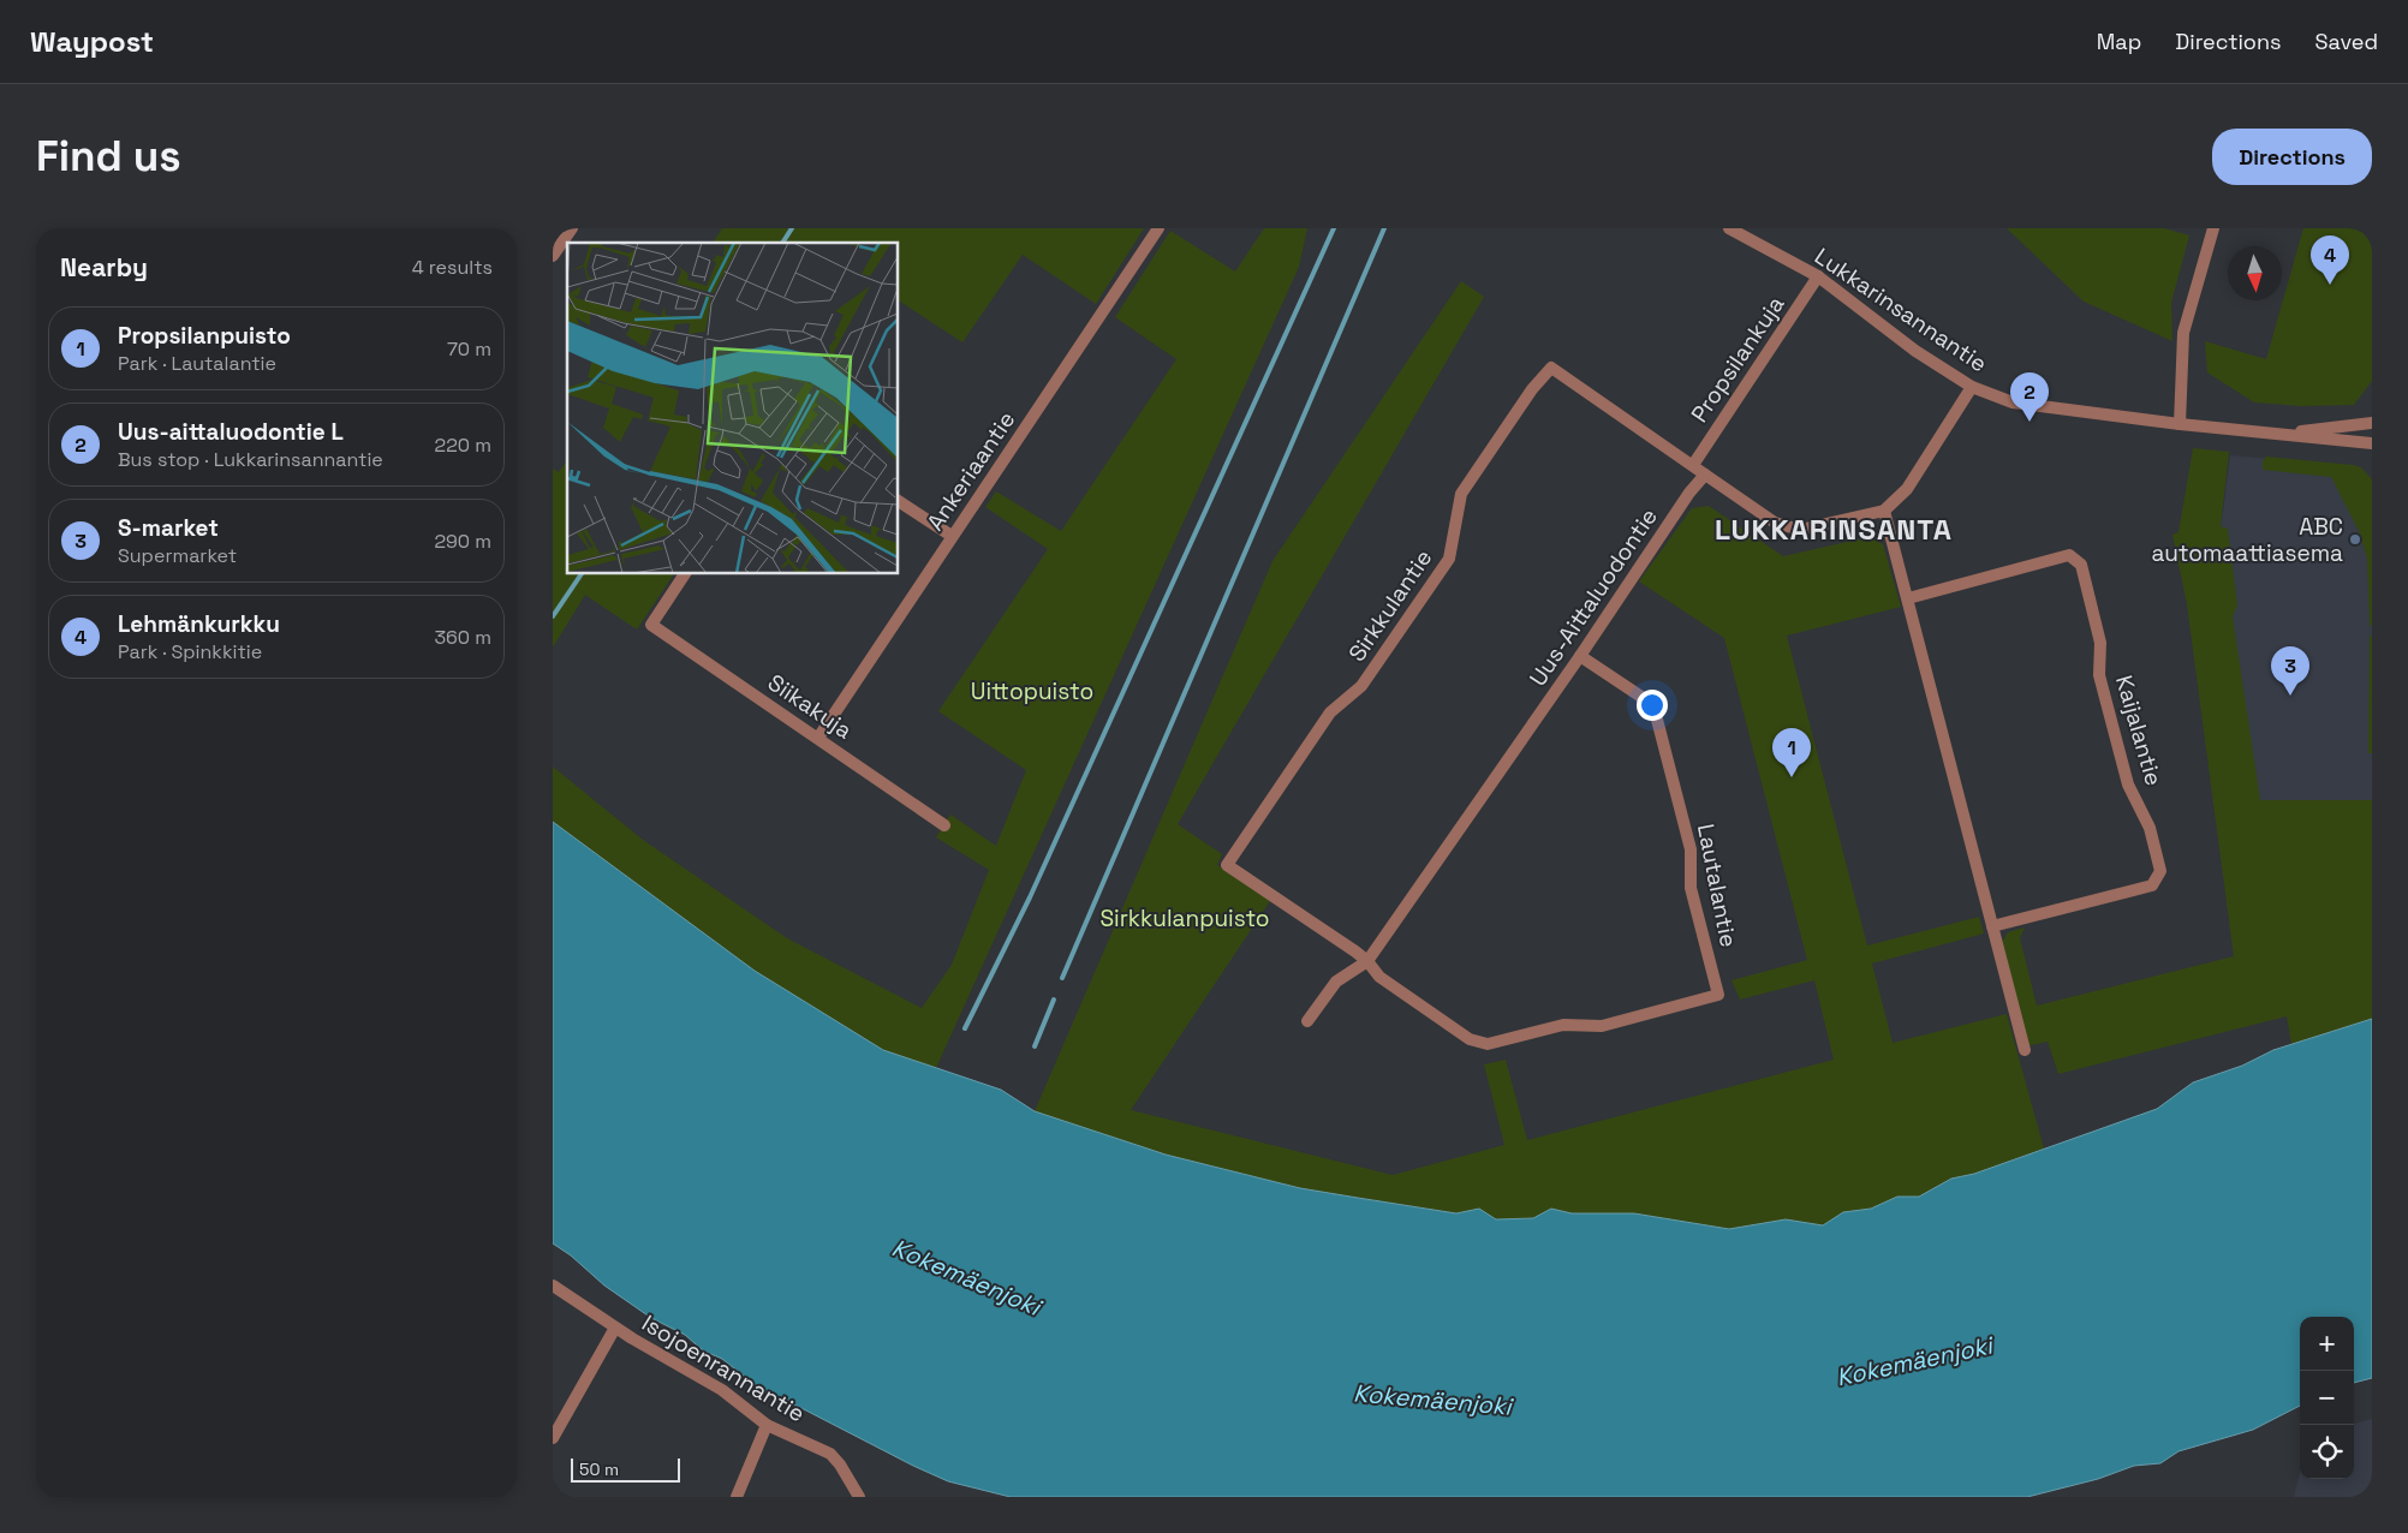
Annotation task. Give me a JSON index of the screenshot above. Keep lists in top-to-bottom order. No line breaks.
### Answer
{"streets":{"street":["Lukkarinsannantie","Propsilankuja","Ankeriaantie","Uus-Aittaluodontie","Sirkkulantie","Siikakuja","Kaijalantie","Lautalantie","Isojoenrannantie"]},"crossings":[["Lukkarinsannantie","Propsilankuja"],["Propsilankuja","Sirkkulantie"],["Ankeriaantie","Siikakuja"],["Uus-Aittaluodontie","Sirkkulantie"],["Uus-Aittaluodontie","Lautalantie"],["Sirkkulantie","Lautalantie"]],"districts":["LUKKARINSANTA"],"water":["Kokemäenjoki"],"parks":["Uittopuisto","Sirkkulanpuisto"],"places":["ABC automaattiasema"],"scale_bar":"50 m","north":"bottom","page":{"header":"Waypost","nav":["Map","Directions","Saved"],"buttons":"Directions","title":"Find us","heading":["Nearby","4 results"],"pins":["4","2","3","1"],"list":[{"mark":"1","name":"Propsilanpuisto","note":"Park · Lautalantie","value":"70 m"},{"mark":"2","name":"Uus-aittaluodontie L","note":"Bus stop · Lukkarinsannantie","value":"220 m"},{"mark":"3","name":"S-market","note":"Supermarket","value":"290 m"},{"mark":"4","name":"Lehmänkurkku","note":"Park · Spinkkitie","value":"360 m"}],"map_buttons":["+","−"],"scale":"50 m"}}
